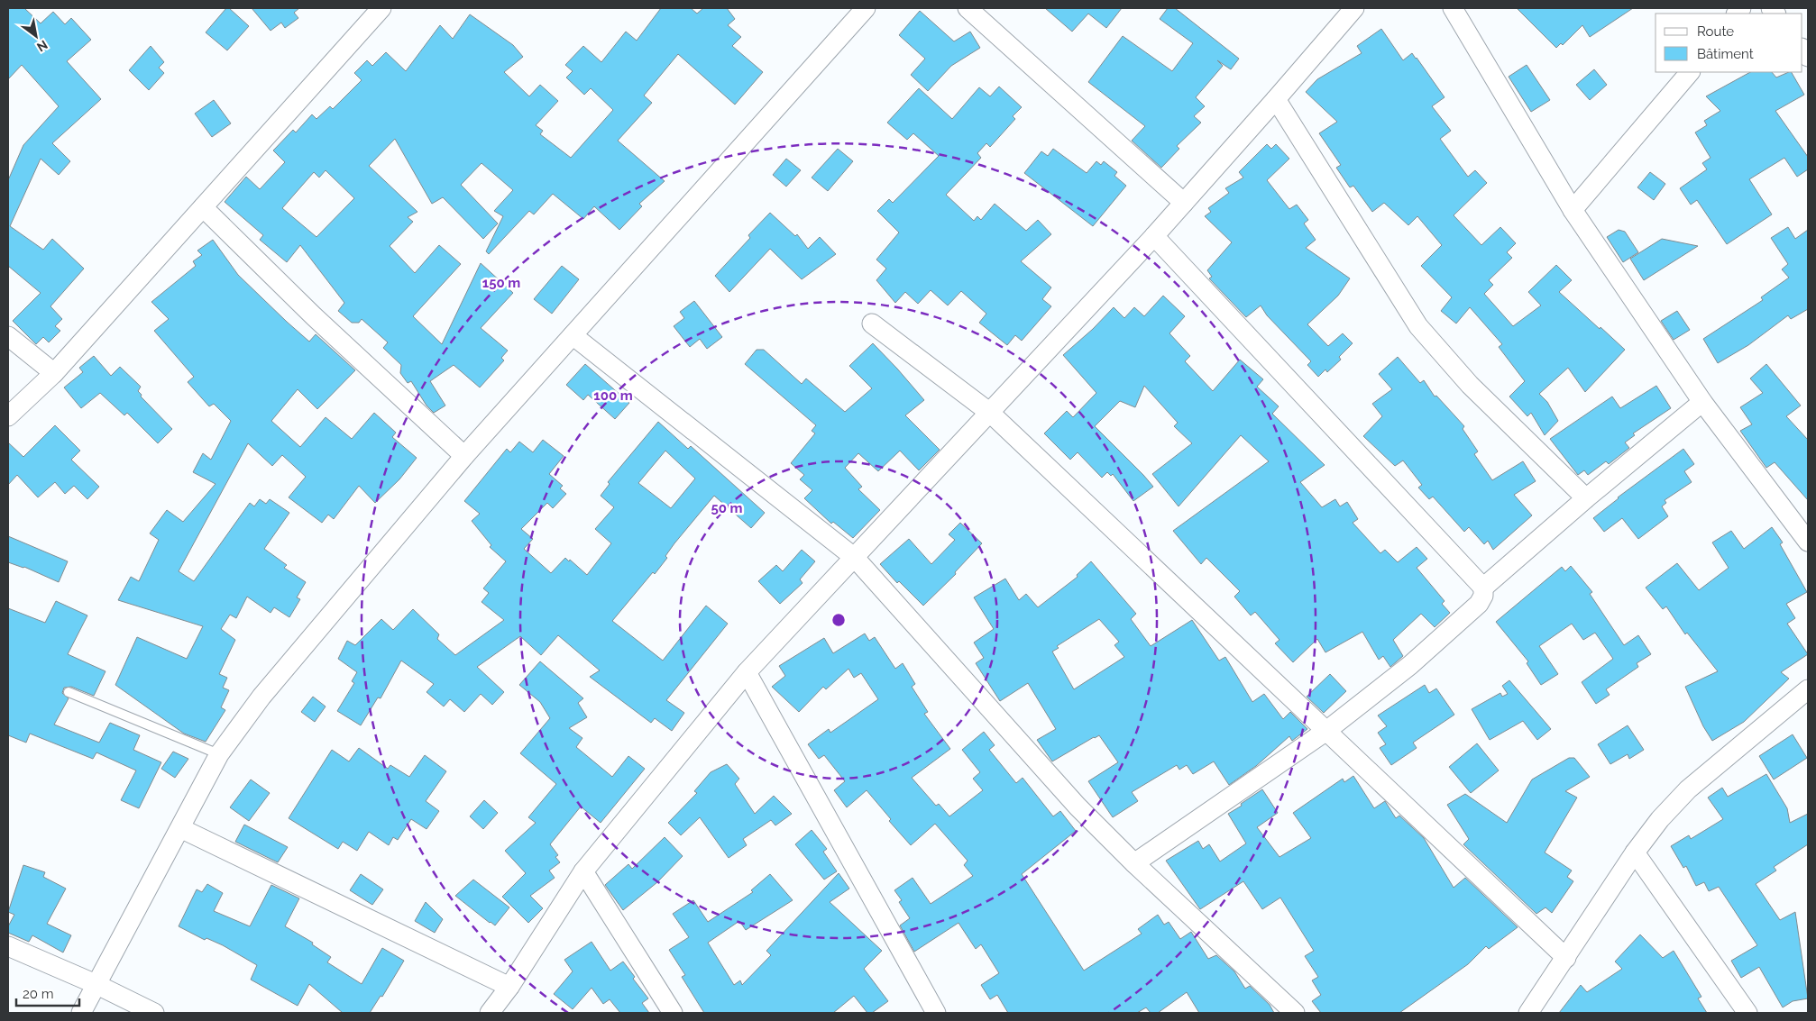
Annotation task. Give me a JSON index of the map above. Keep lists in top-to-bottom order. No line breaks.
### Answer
{"legend":["Route","Bâtiment"],"scale_bar":"20 m","north":"bottom right","rings":["150 m","100 m","50 m"]}
